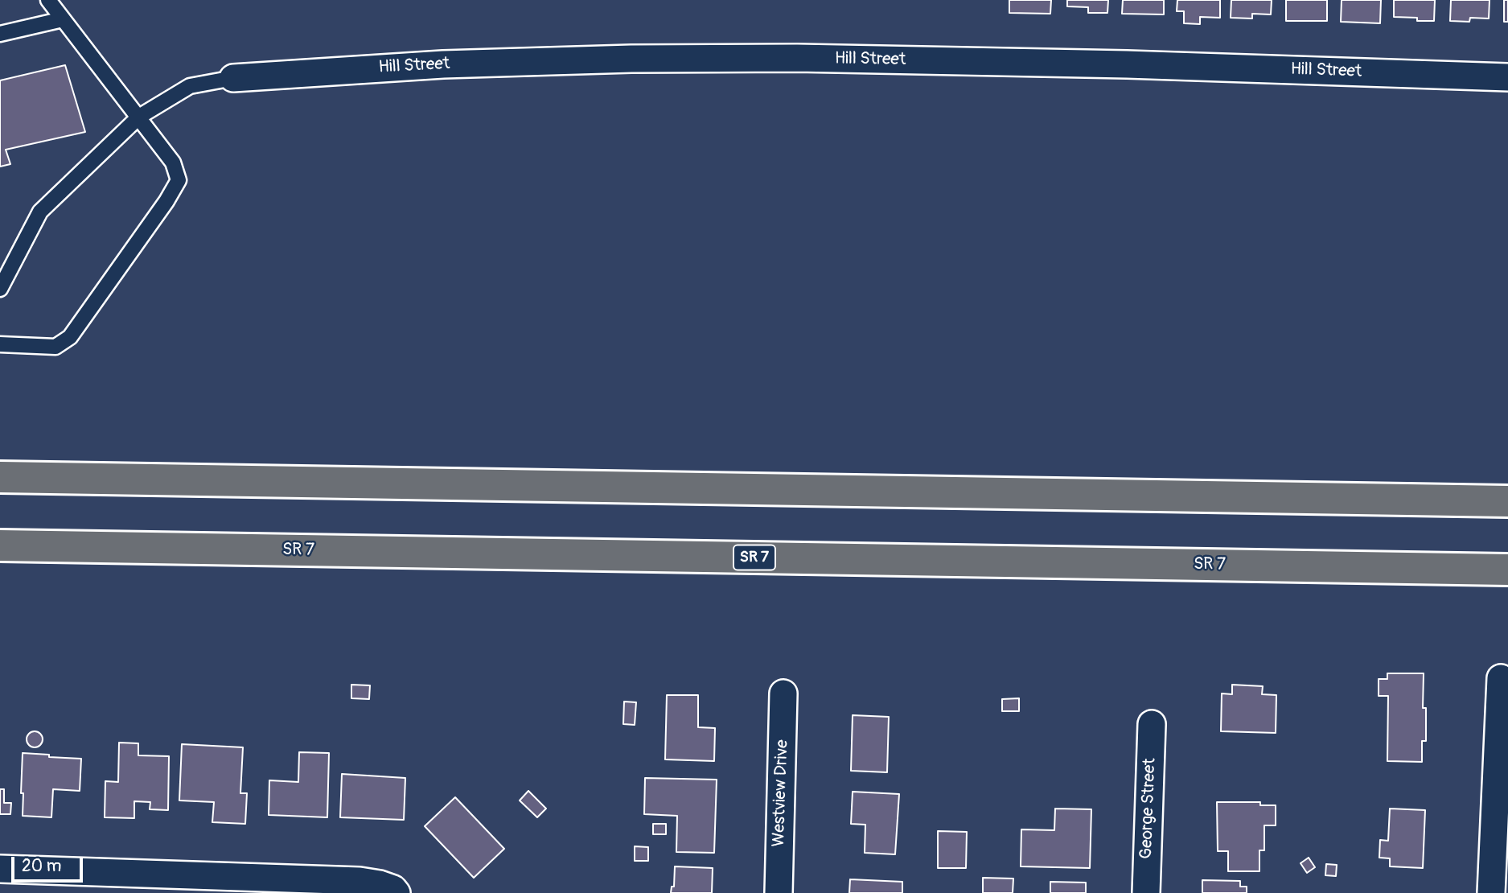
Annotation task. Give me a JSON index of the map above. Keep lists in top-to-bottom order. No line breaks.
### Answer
{"streets":{"highway":["SR 7"],"street":["Hill Street","Westview Drive","George Street"]},"scale_bar":"20 m"}
